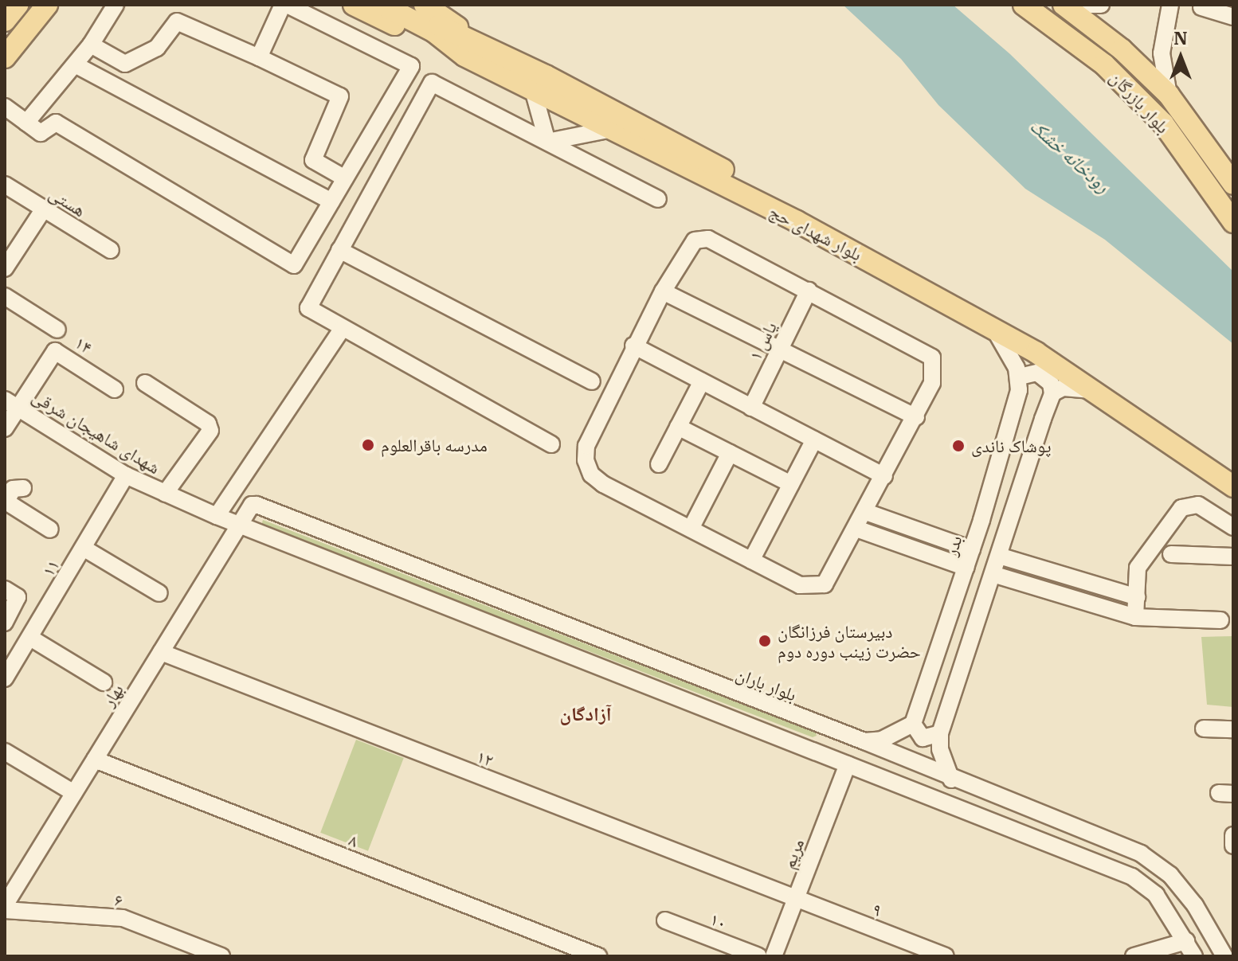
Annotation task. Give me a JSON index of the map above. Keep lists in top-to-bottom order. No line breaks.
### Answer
{"streets":{"main road":["بلوار بازرگان","بلوار شهدای حج"],"street":["هستی","یاس ۱","۱۴","شهدای شاهیجان شرقی","بدر","۱۱","بلوار باران","بهار","۱۲","۸","مریم","۶","۹","۱۰"]},"crossings":[["۱۴","شهدای شاهیجان شرقی"],["شهدای شاهیجان شرقی","۱۱"],["شهدای شاهیجان شرقی","بهار"],["بلوار باران","بهار"],["بهار","۱۲"],["بهار","۸"],["بهار","۶"],["۱۲","مریم"],["۱۲","۹"],["مریم","۹"]],"districts":["آزادگان"],"water":["رودخانه خشک"],"places":["مدرسه باقرالعلوم","پوشاک ناندی","دبیرستان فرزانگان حضرت زینب دوره دوم"],"north":"top"}
